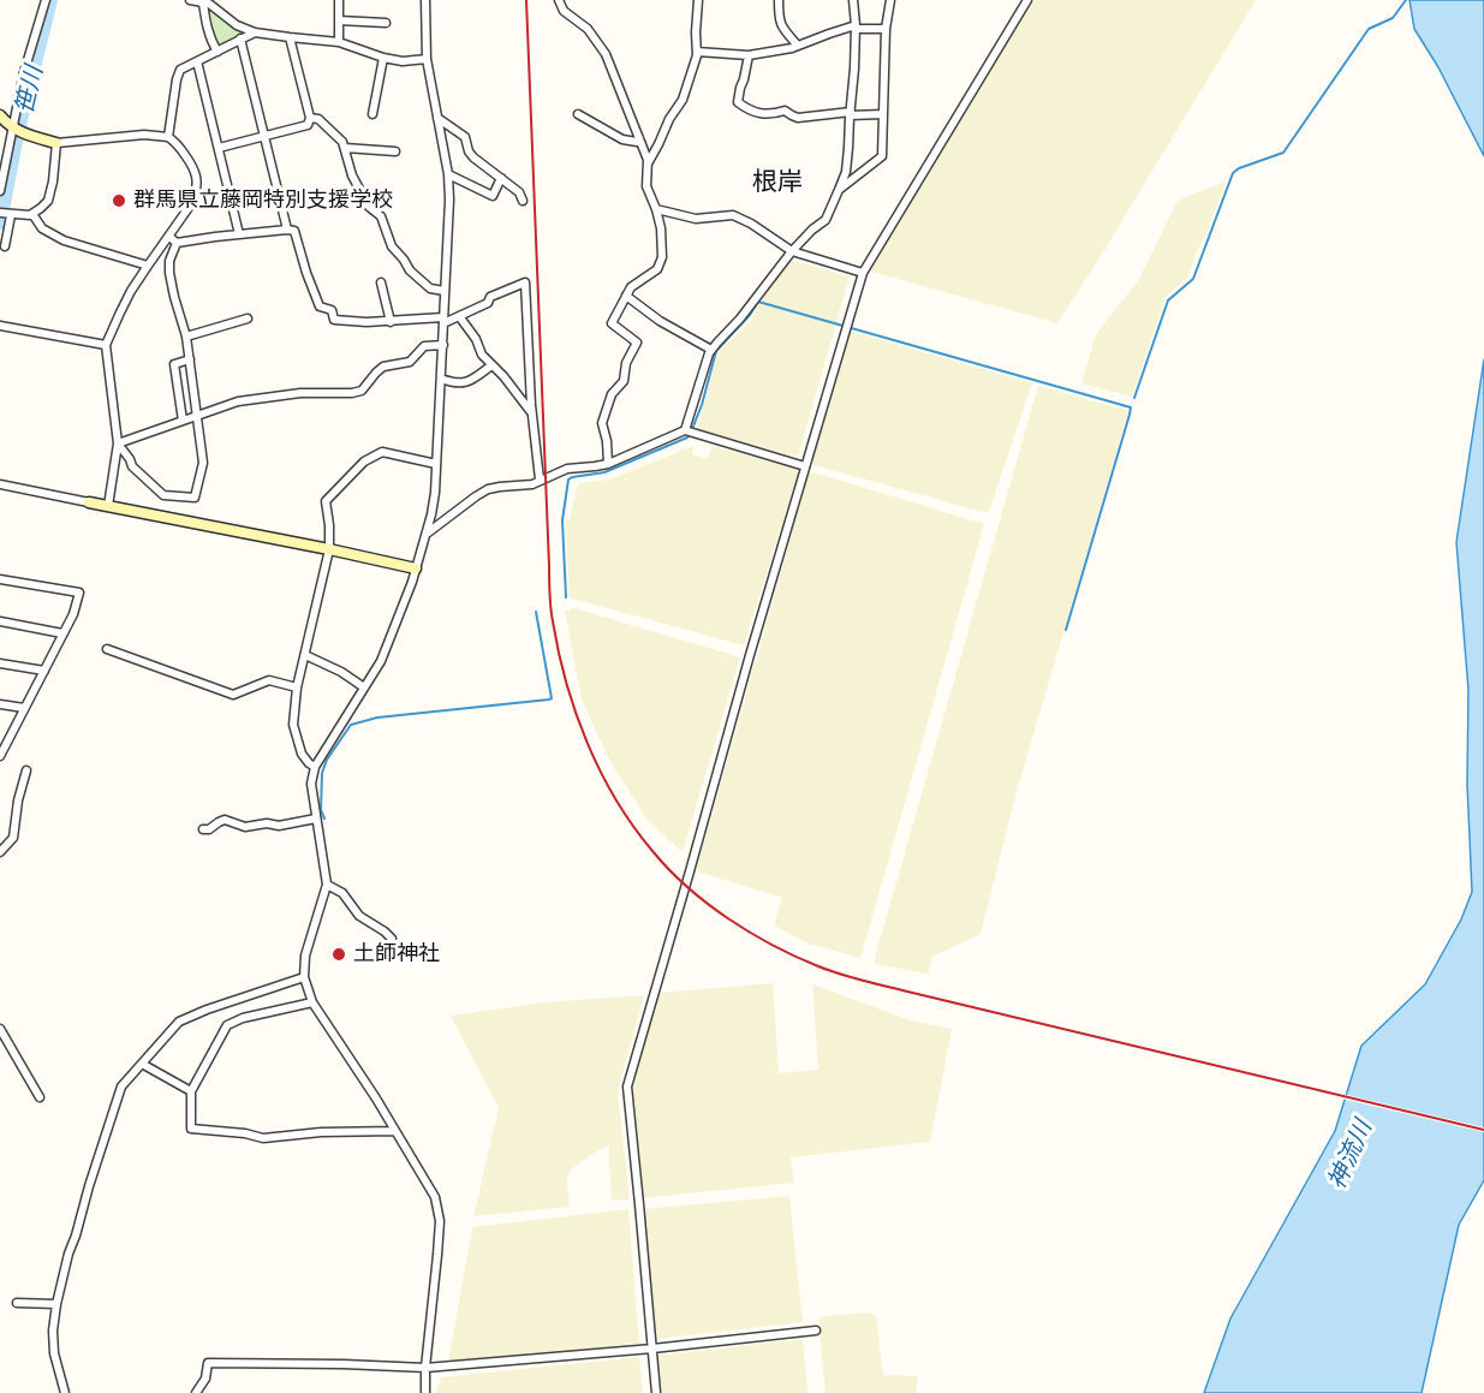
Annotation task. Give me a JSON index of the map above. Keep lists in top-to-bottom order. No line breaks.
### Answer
{"districts":["根岸"],"water":["笹川","神流川"],"places":["群馬県立藤岡特別支援学校","土師神社"]}
